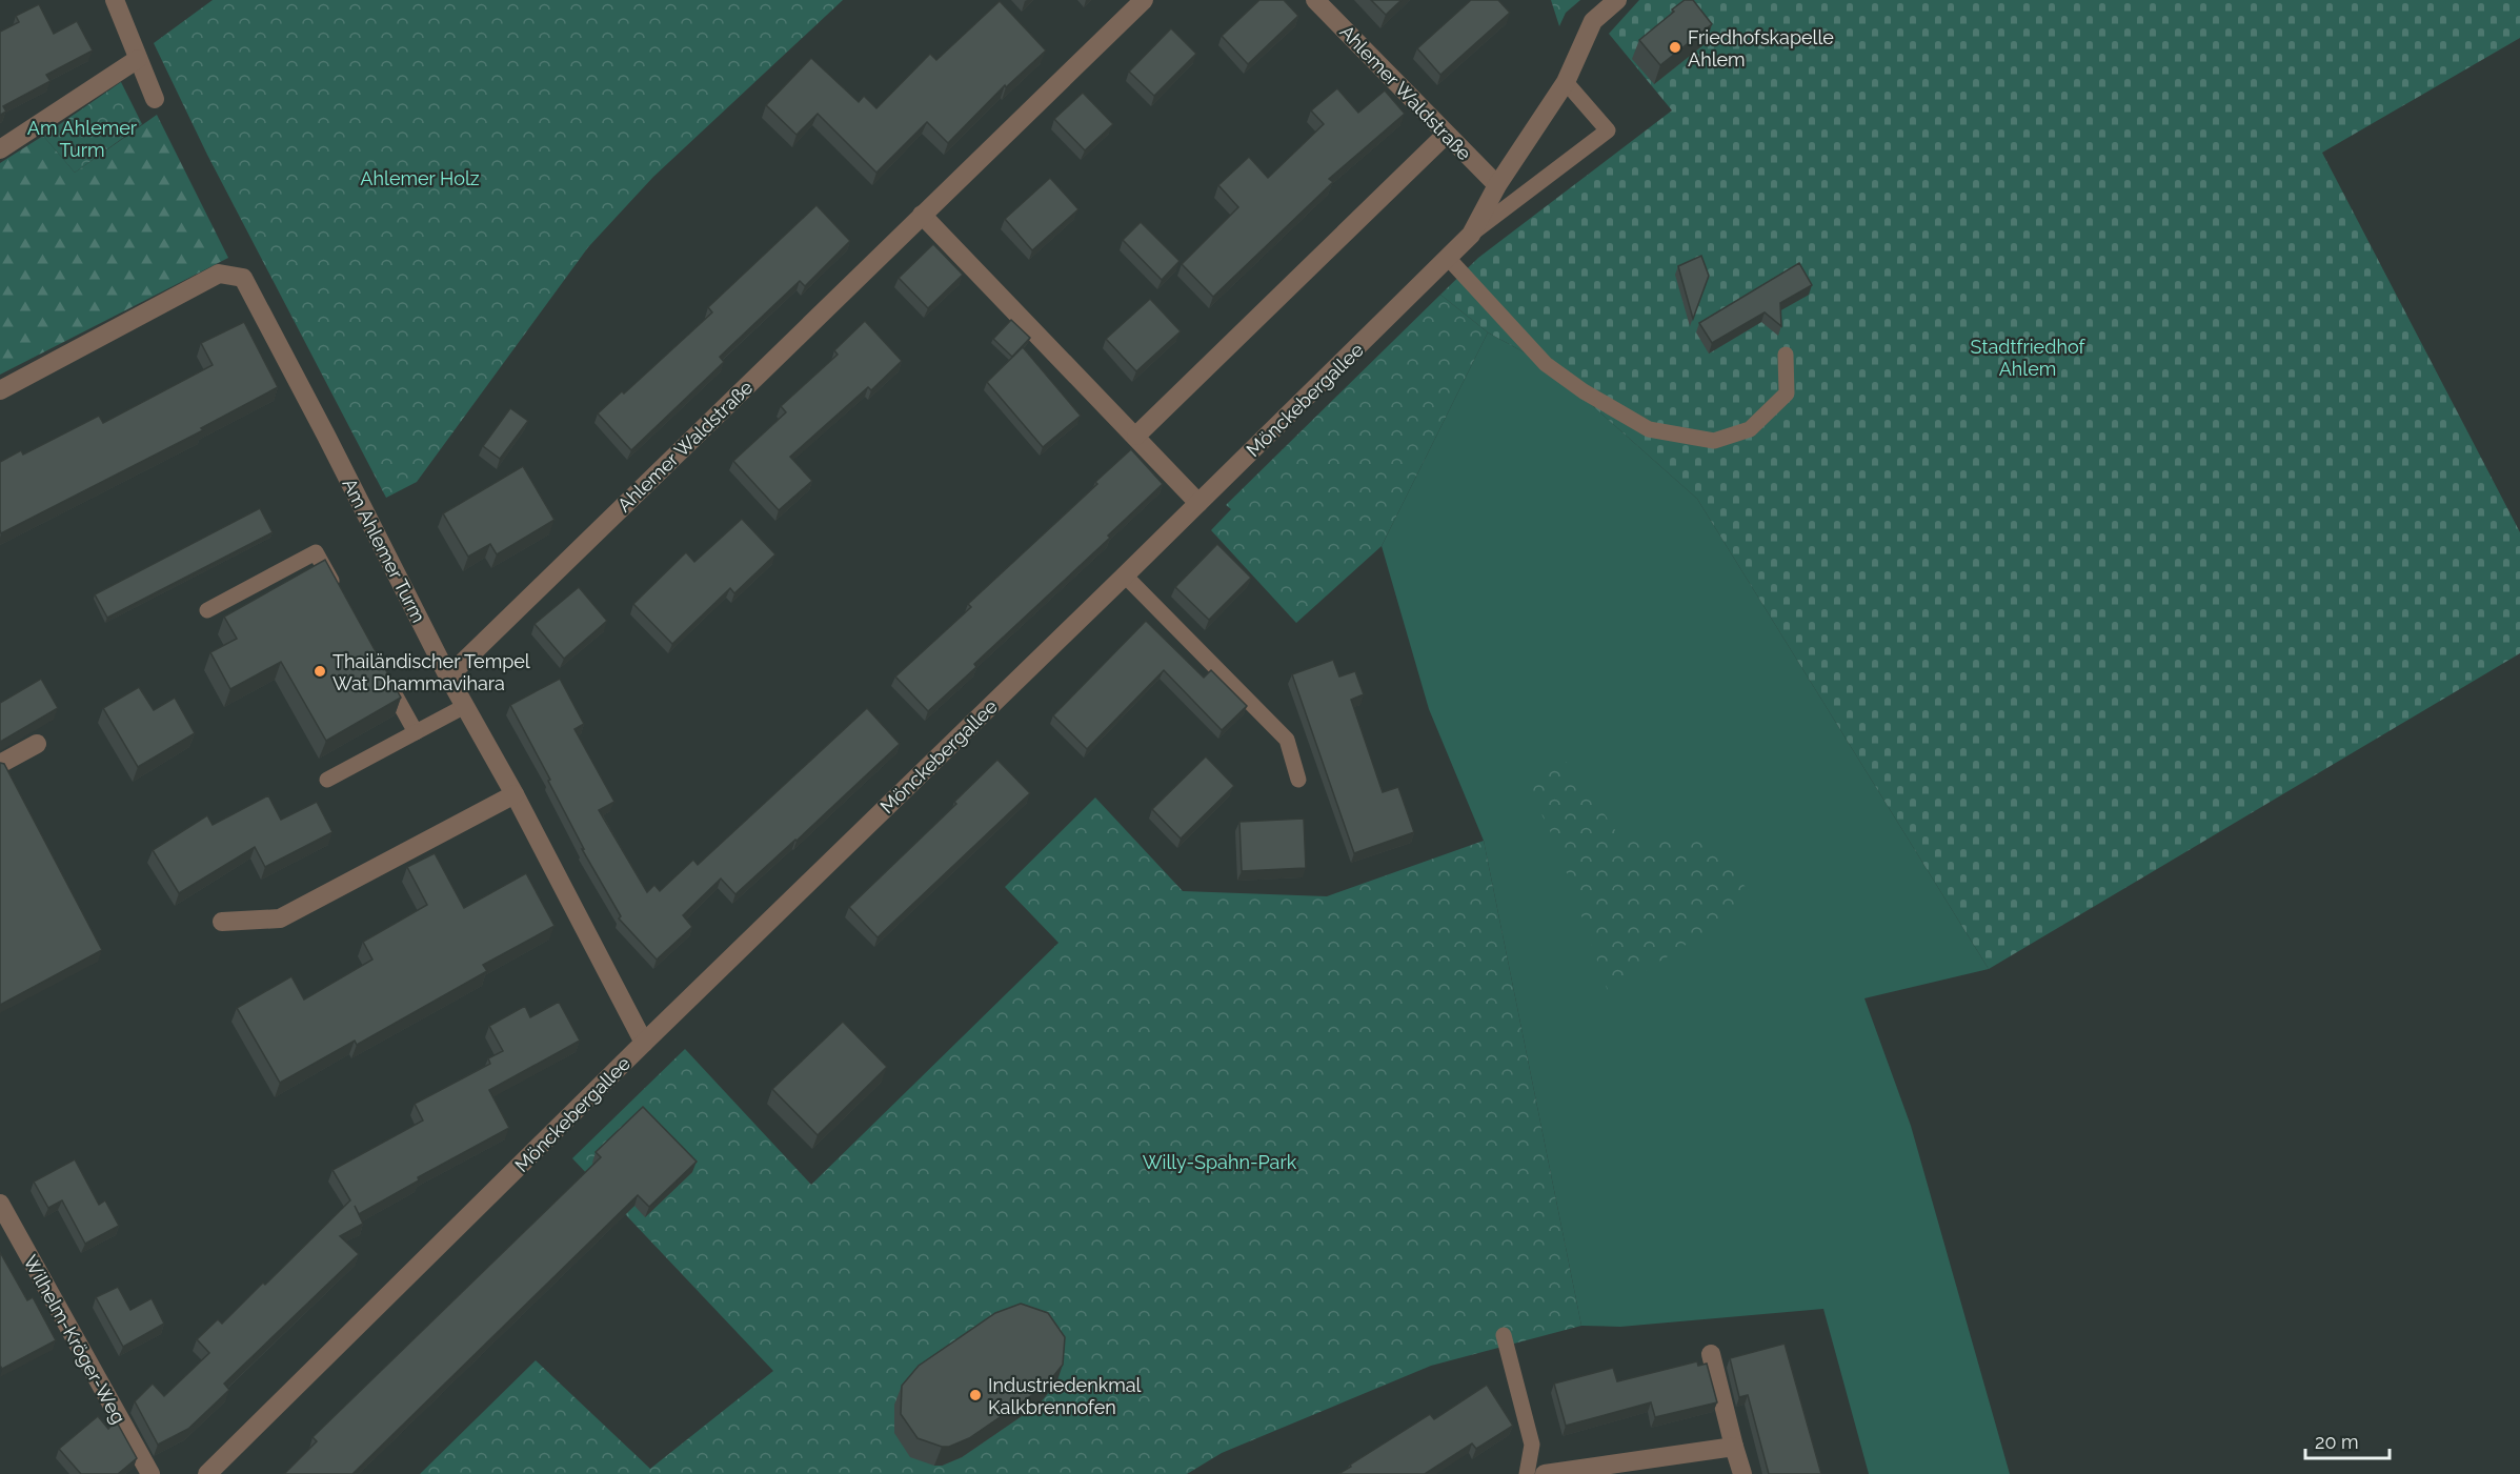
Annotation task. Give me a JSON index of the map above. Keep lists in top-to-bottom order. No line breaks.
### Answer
{"streets":{"street":["Ahlemer Waldstraße","Mönckebergallee","Am Ahlemer Turm","Wilhelm-Kröger-Weg"]},"crossings":[["Ahlemer Waldstraße","Mönckebergallee"],["Ahlemer Waldstraße","Am Ahlemer Turm"],["Mönckebergallee","Am Ahlemer Turm"]],"parks":["Am Ahlemer Turm","Ahlemer Holz","Stadtfriedhof Ahlem","Willy-Spahn-Park"],"places":["Friedhofskapelle Ahlem","Thailändischer Tempel Wat Dhammavihara","Industriedenkmal Kalkbrennofen"],"scale_bar":"20 m"}
